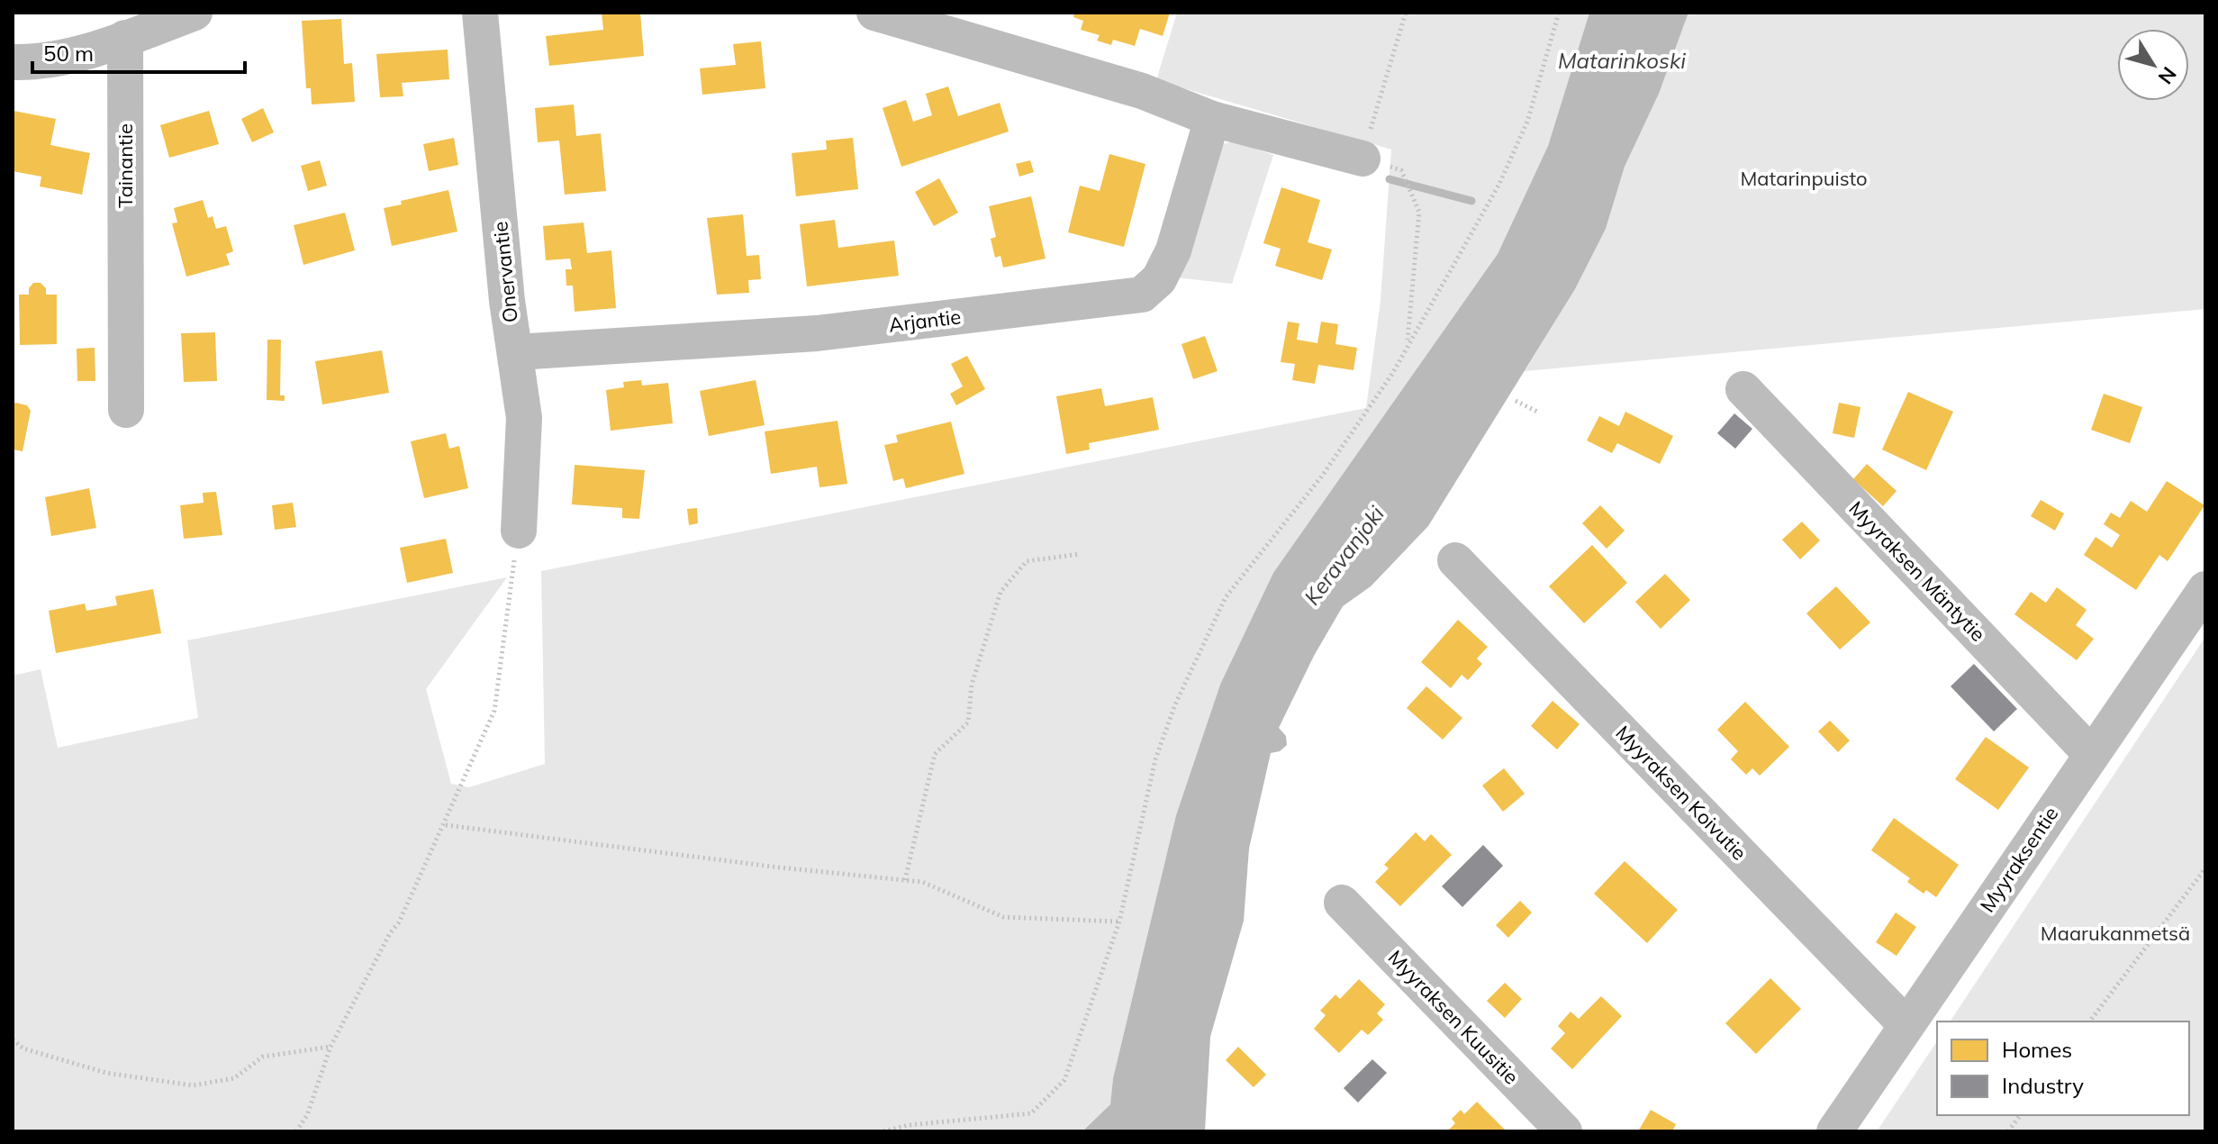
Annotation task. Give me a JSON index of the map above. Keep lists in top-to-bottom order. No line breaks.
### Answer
{"streets":{"street":["Tainantie","Onervantie","Arjantie","Myyraksen Mäntytie","Myyraksen Koivutie","Myyraksentie","Myyraksen Kuusitie"]},"crossings":[["Onervantie","Arjantie"],["Myyraksen Mäntytie","Myyraksentie"],["Myyraksen Koivutie","Myyraksentie"]],"water":["Matarinkoski","Keravanjoki"],"parks":["Matarinpuisto","Maarukanmetsä"],"legend":["Homes","Industry"],"scale_bar":"50 m","north":"bottom right"}
